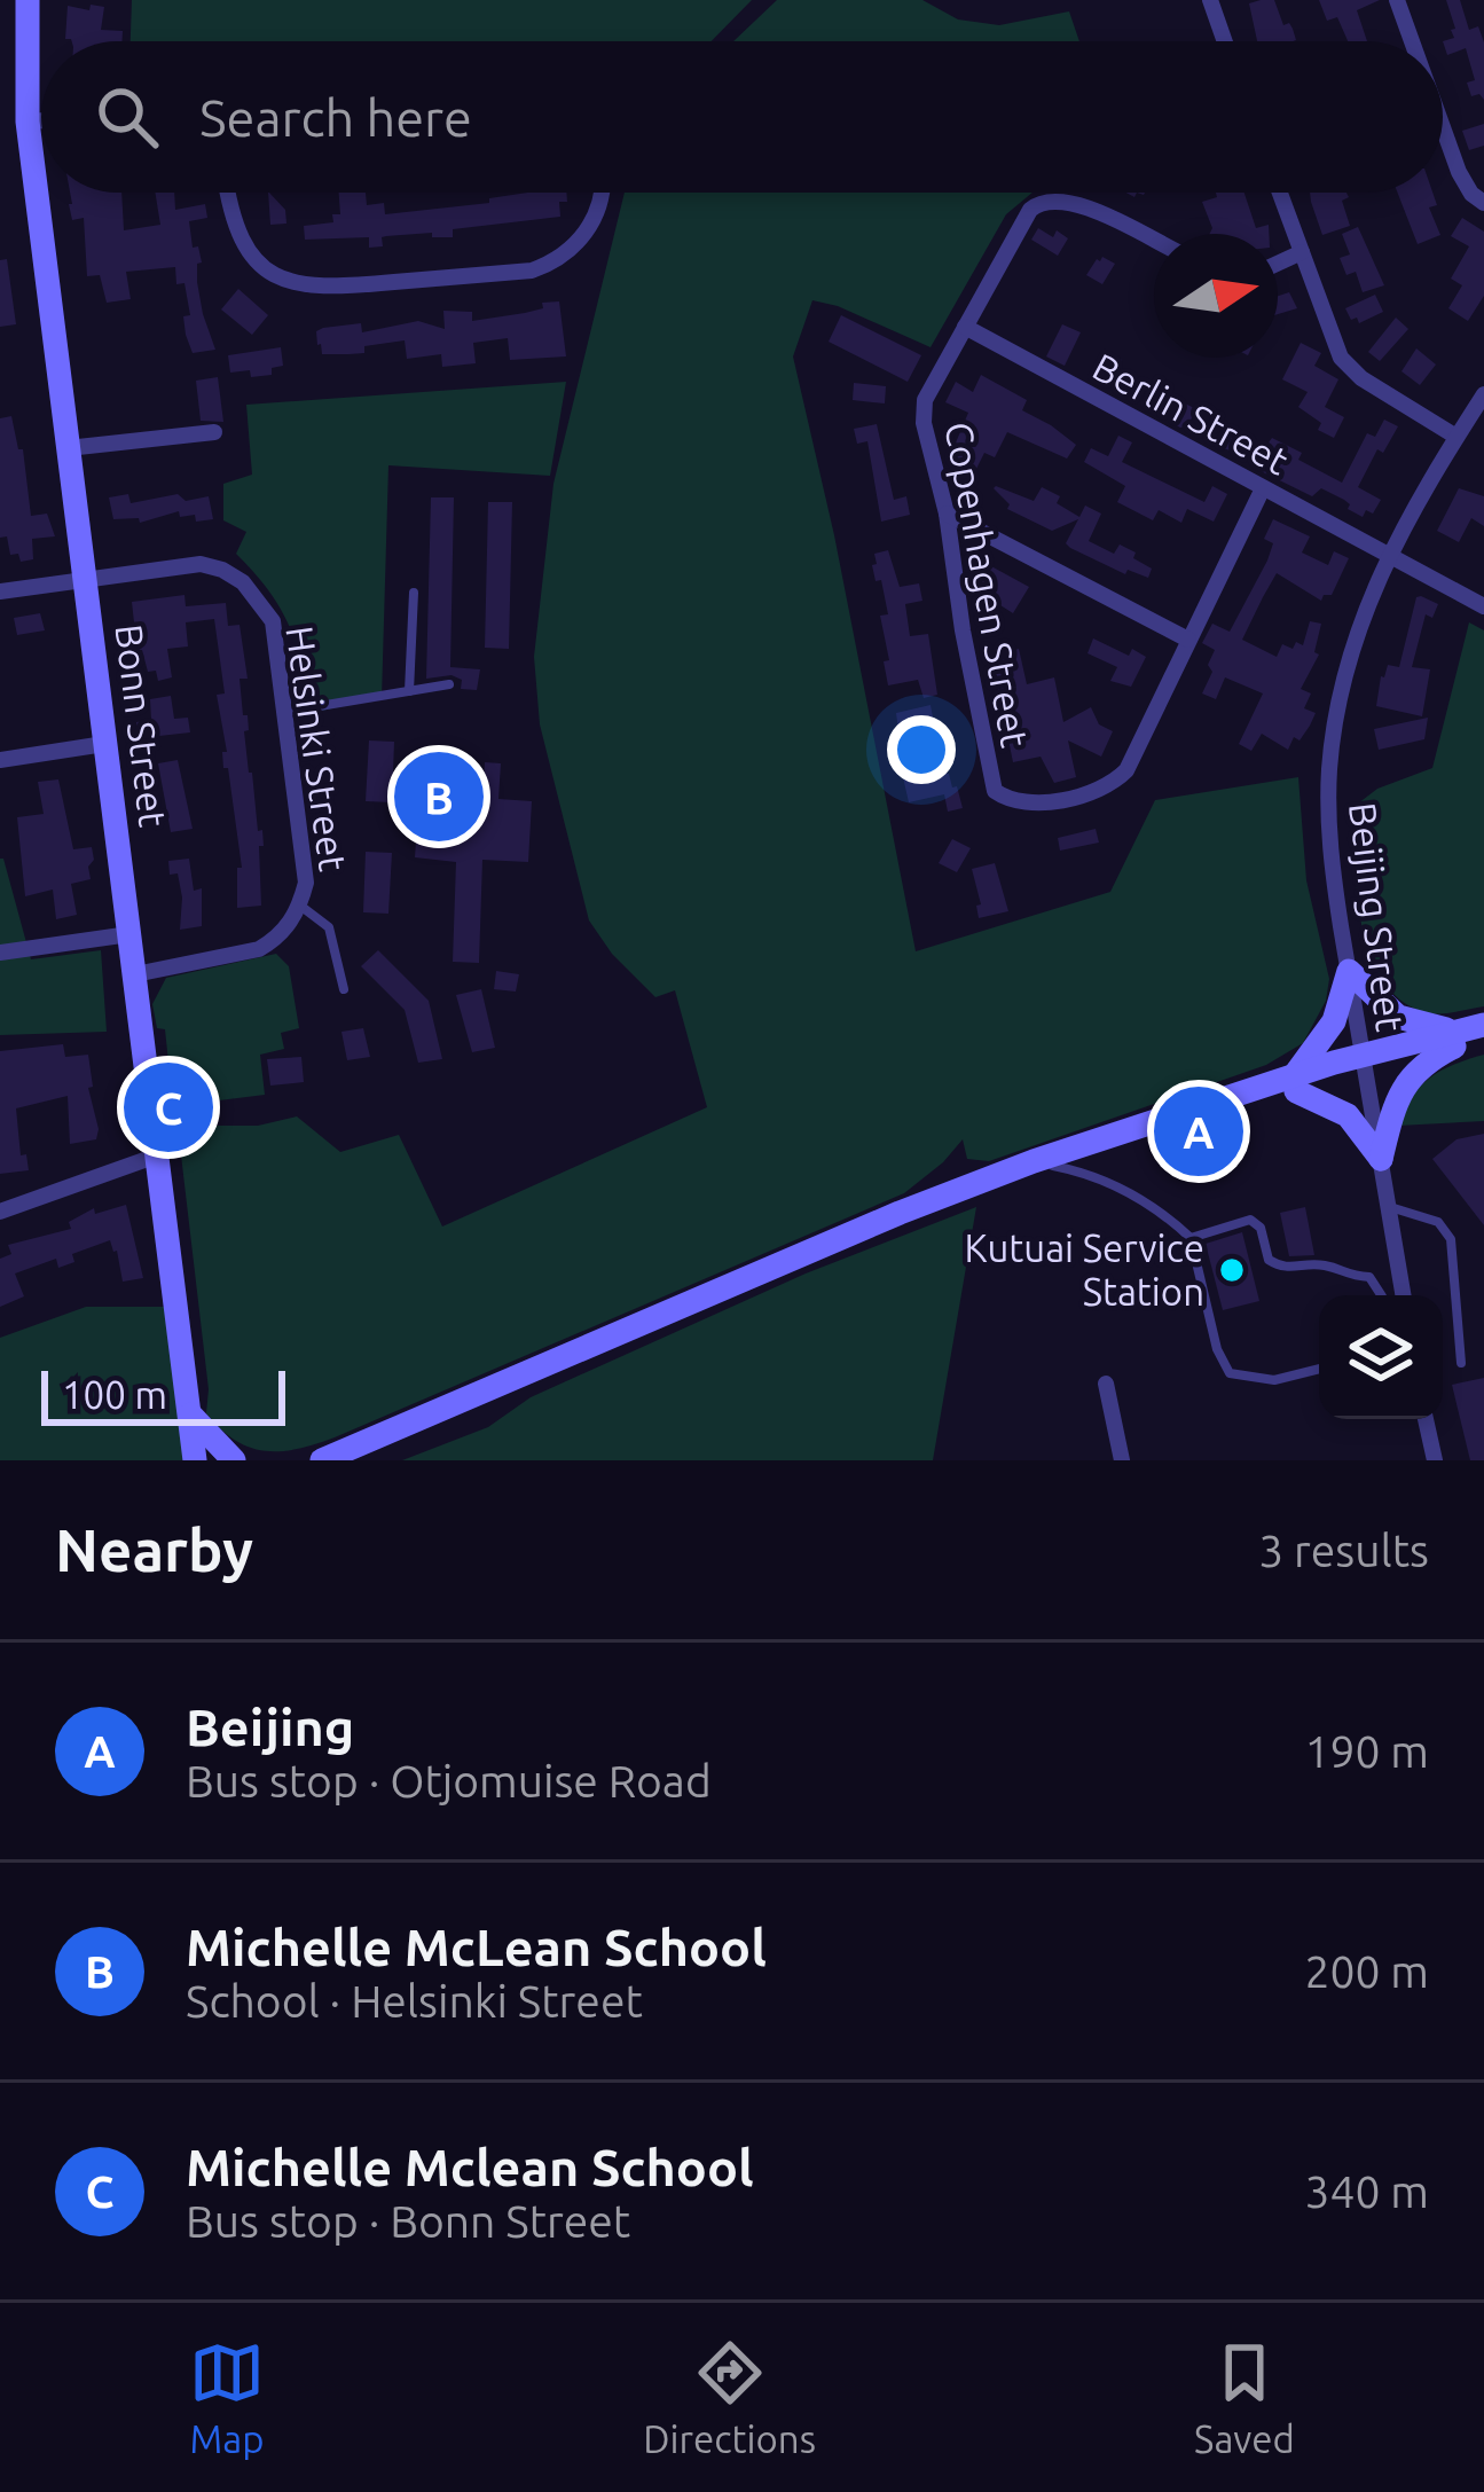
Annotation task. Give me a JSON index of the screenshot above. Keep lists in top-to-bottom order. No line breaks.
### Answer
{"streets":{"main road":["Bonn Street"],"street":["Berlin Street","Copenhagen Street","Helsinki Street","Beijing Street"]},"crossings":[["Berlin Street","Copenhagen Street"],["Berlin Street","Beijing Street"],["Bonn Street","Helsinki Street"]],"places":["Kutuai Service Station"],"scale_bar":"100 m","north":"right","page":{"search":"Search here","pins":["B","C","A"],"scale":"100 m","heading":["Nearby","3 results"],"list":[{"mark":"A","name":"Beijing","note":"Bus stop · Otjomuise Road","value":"190 m"},{"mark":"B","name":"Michelle McLean School","note":"School · Helsinki Street","value":"200 m"},{"mark":"C","name":"Michelle Mclean School","note":"Bus stop · Bonn Street","value":"340 m"}],"nav":["Map","Directions","Saved"]}}
